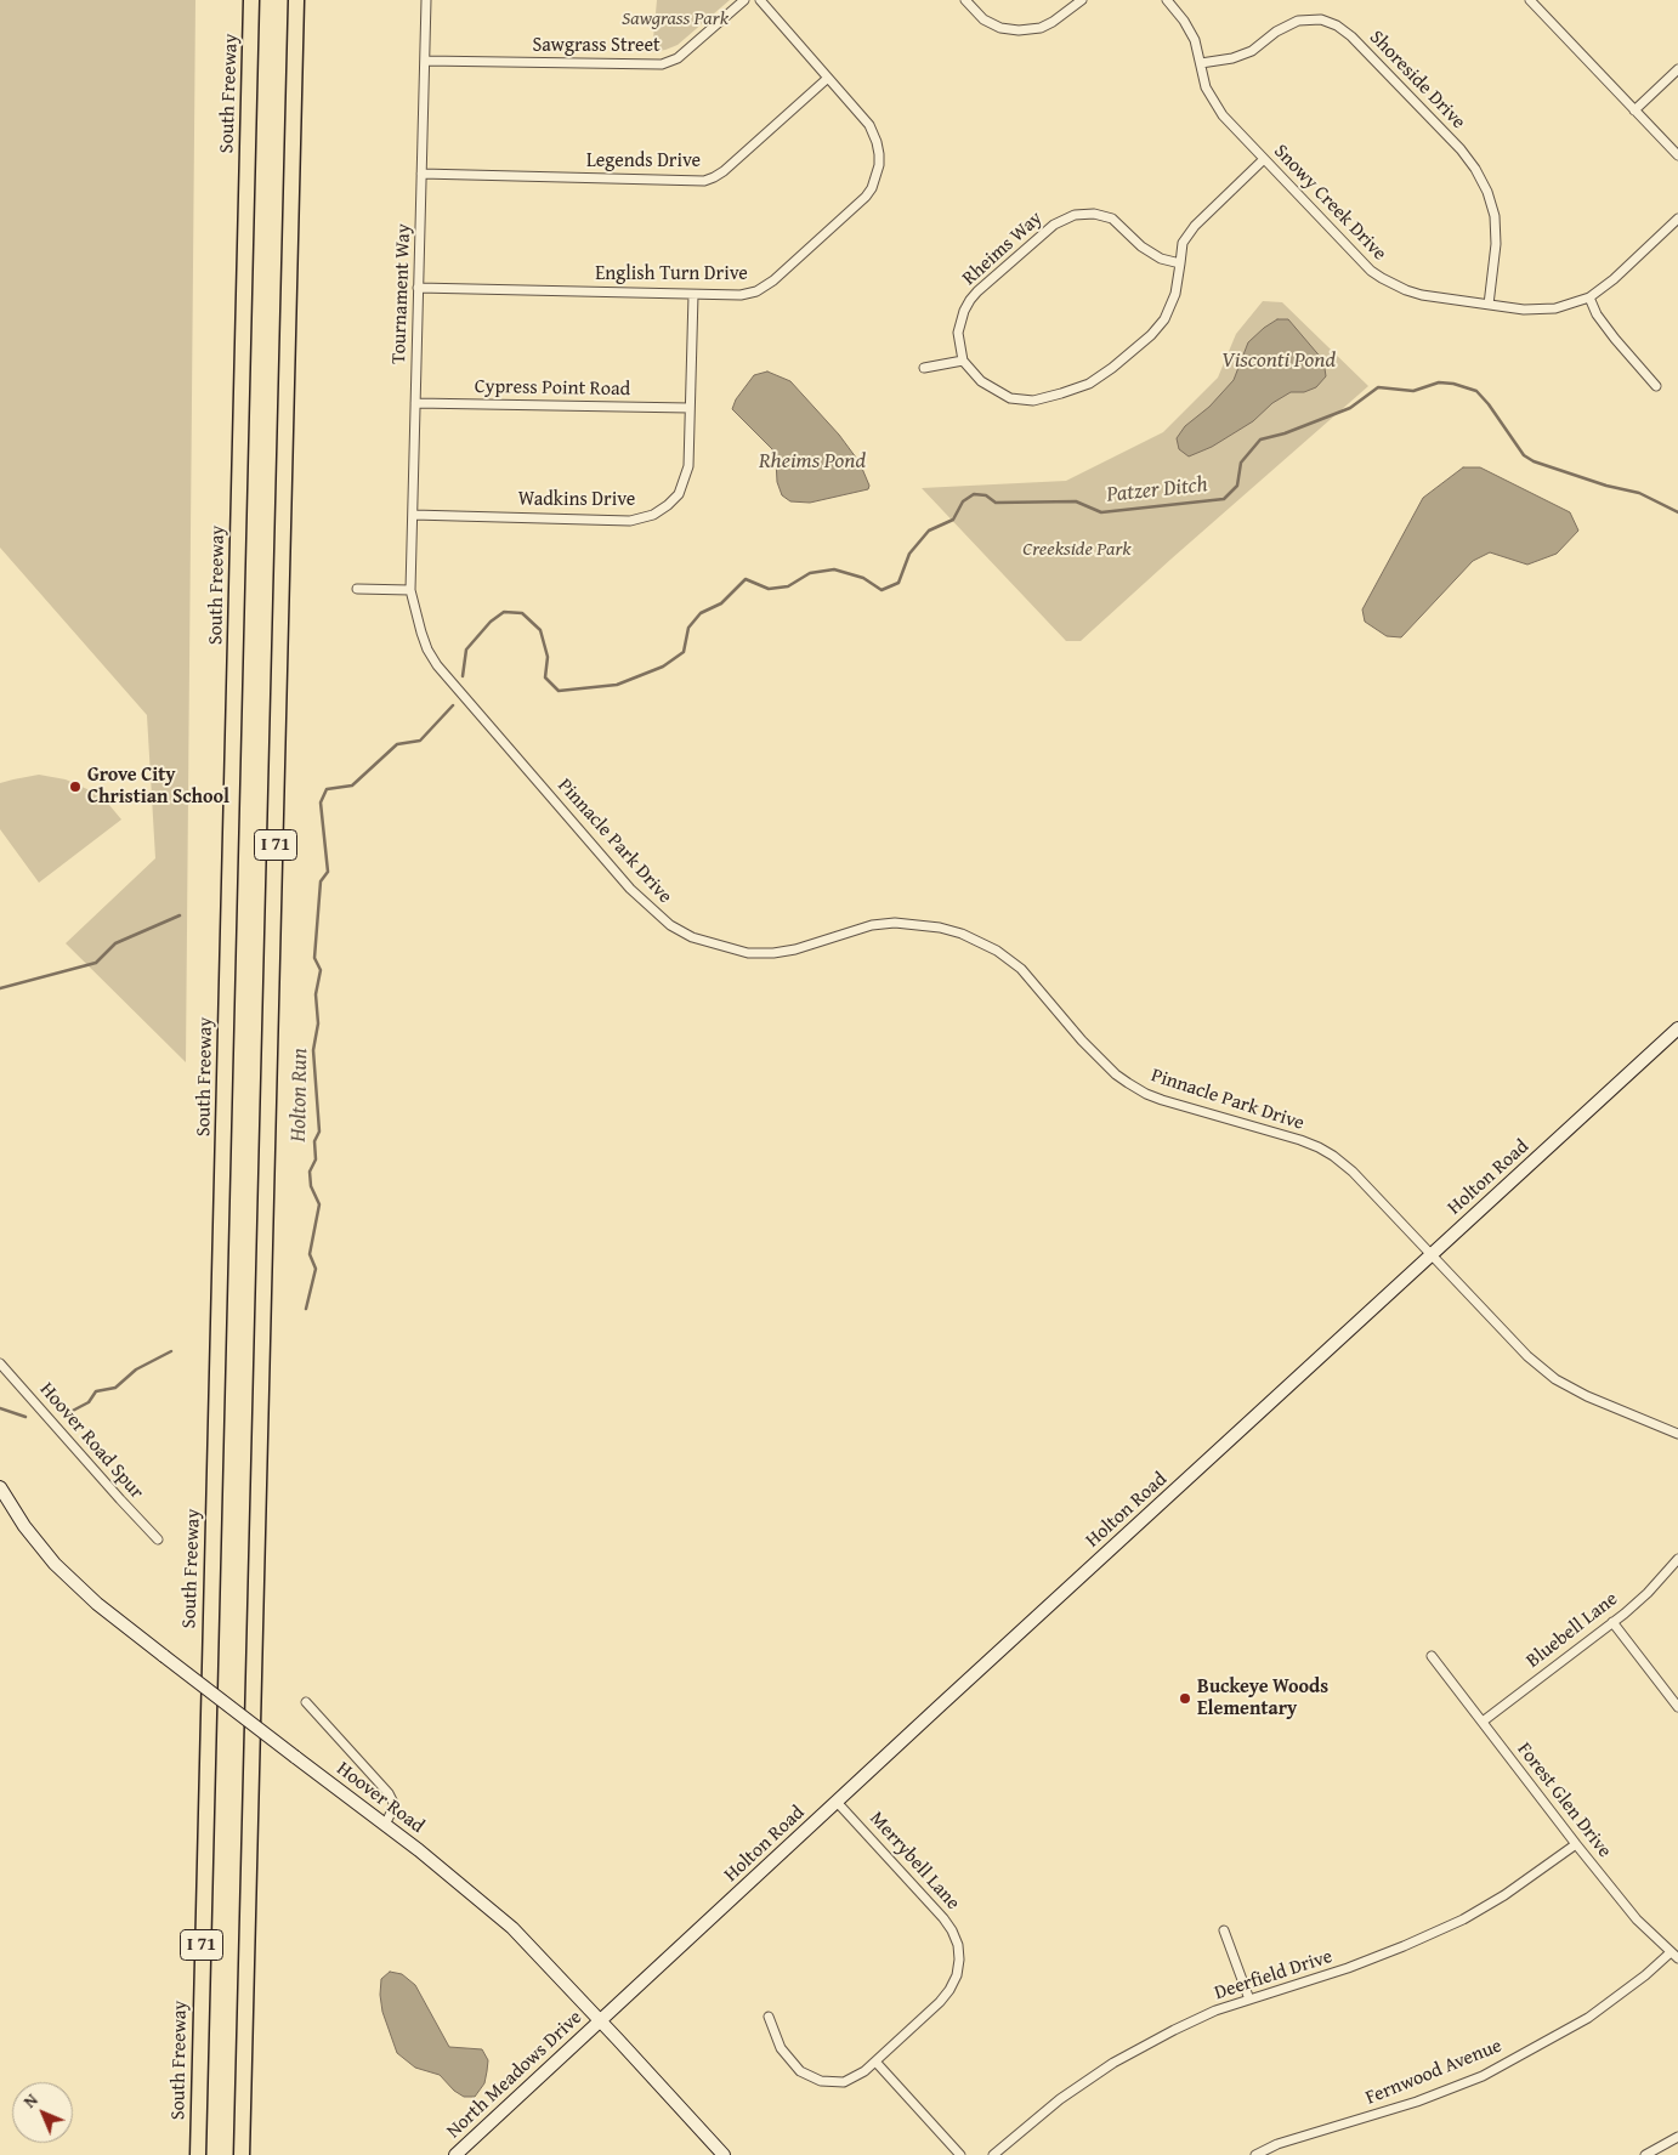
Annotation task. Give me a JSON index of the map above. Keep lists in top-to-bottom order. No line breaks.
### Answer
{"streets":{"highway":["South Freeway","I 71"],"street":["Sawgrass Street","Shoreside Drive","Legends Drive","Snowy Creek Drive","Rheims Way","English Turn Drive","Tournament Way","Cypress Point Road","Wadkins Drive","Pinnacle Park Drive","Holton Road","Hoover Road Spur","Bluebell Lane","Hoover Road","Forest Glen Drive","Merrybell Lane","Deerfield Drive","Fernwood Avenue","North Meadows Drive"]},"crossings":[["Sawgrass Street","Tournament Way"],["Shoreside Drive","Snowy Creek Drive"],["Legends Drive","English Turn Drive"],["Legends Drive","Tournament Way"],["English Turn Drive","Tournament Way"],["English Turn Drive","Wadkins Drive"],["Tournament Way","Cypress Point Road"],["Tournament Way","Wadkins Drive"],["Tournament Way","Pinnacle Park Drive"],["Cypress Point Road","Wadkins Drive"],["Pinnacle Park Drive","Holton Road"],["Holton Road","Hoover Road"],["Holton Road","Merrybell Lane"],["Holton Road","North Meadows Drive"],["Bluebell Lane","Forest Glen Drive"],["Hoover Road","North Meadows Drive"],["Forest Glen Drive","Deerfield Drive"],["Forest Glen Drive","Fernwood Avenue"]],"water":["Visconti Pond","Rheims Pond","Patzer Ditch","Holton Run"],"parks":["Sawgrass Park","Creekside Park"],"places":["Grove City Christian School","Buckeye Woods Elementary"],"north":"top left"}
